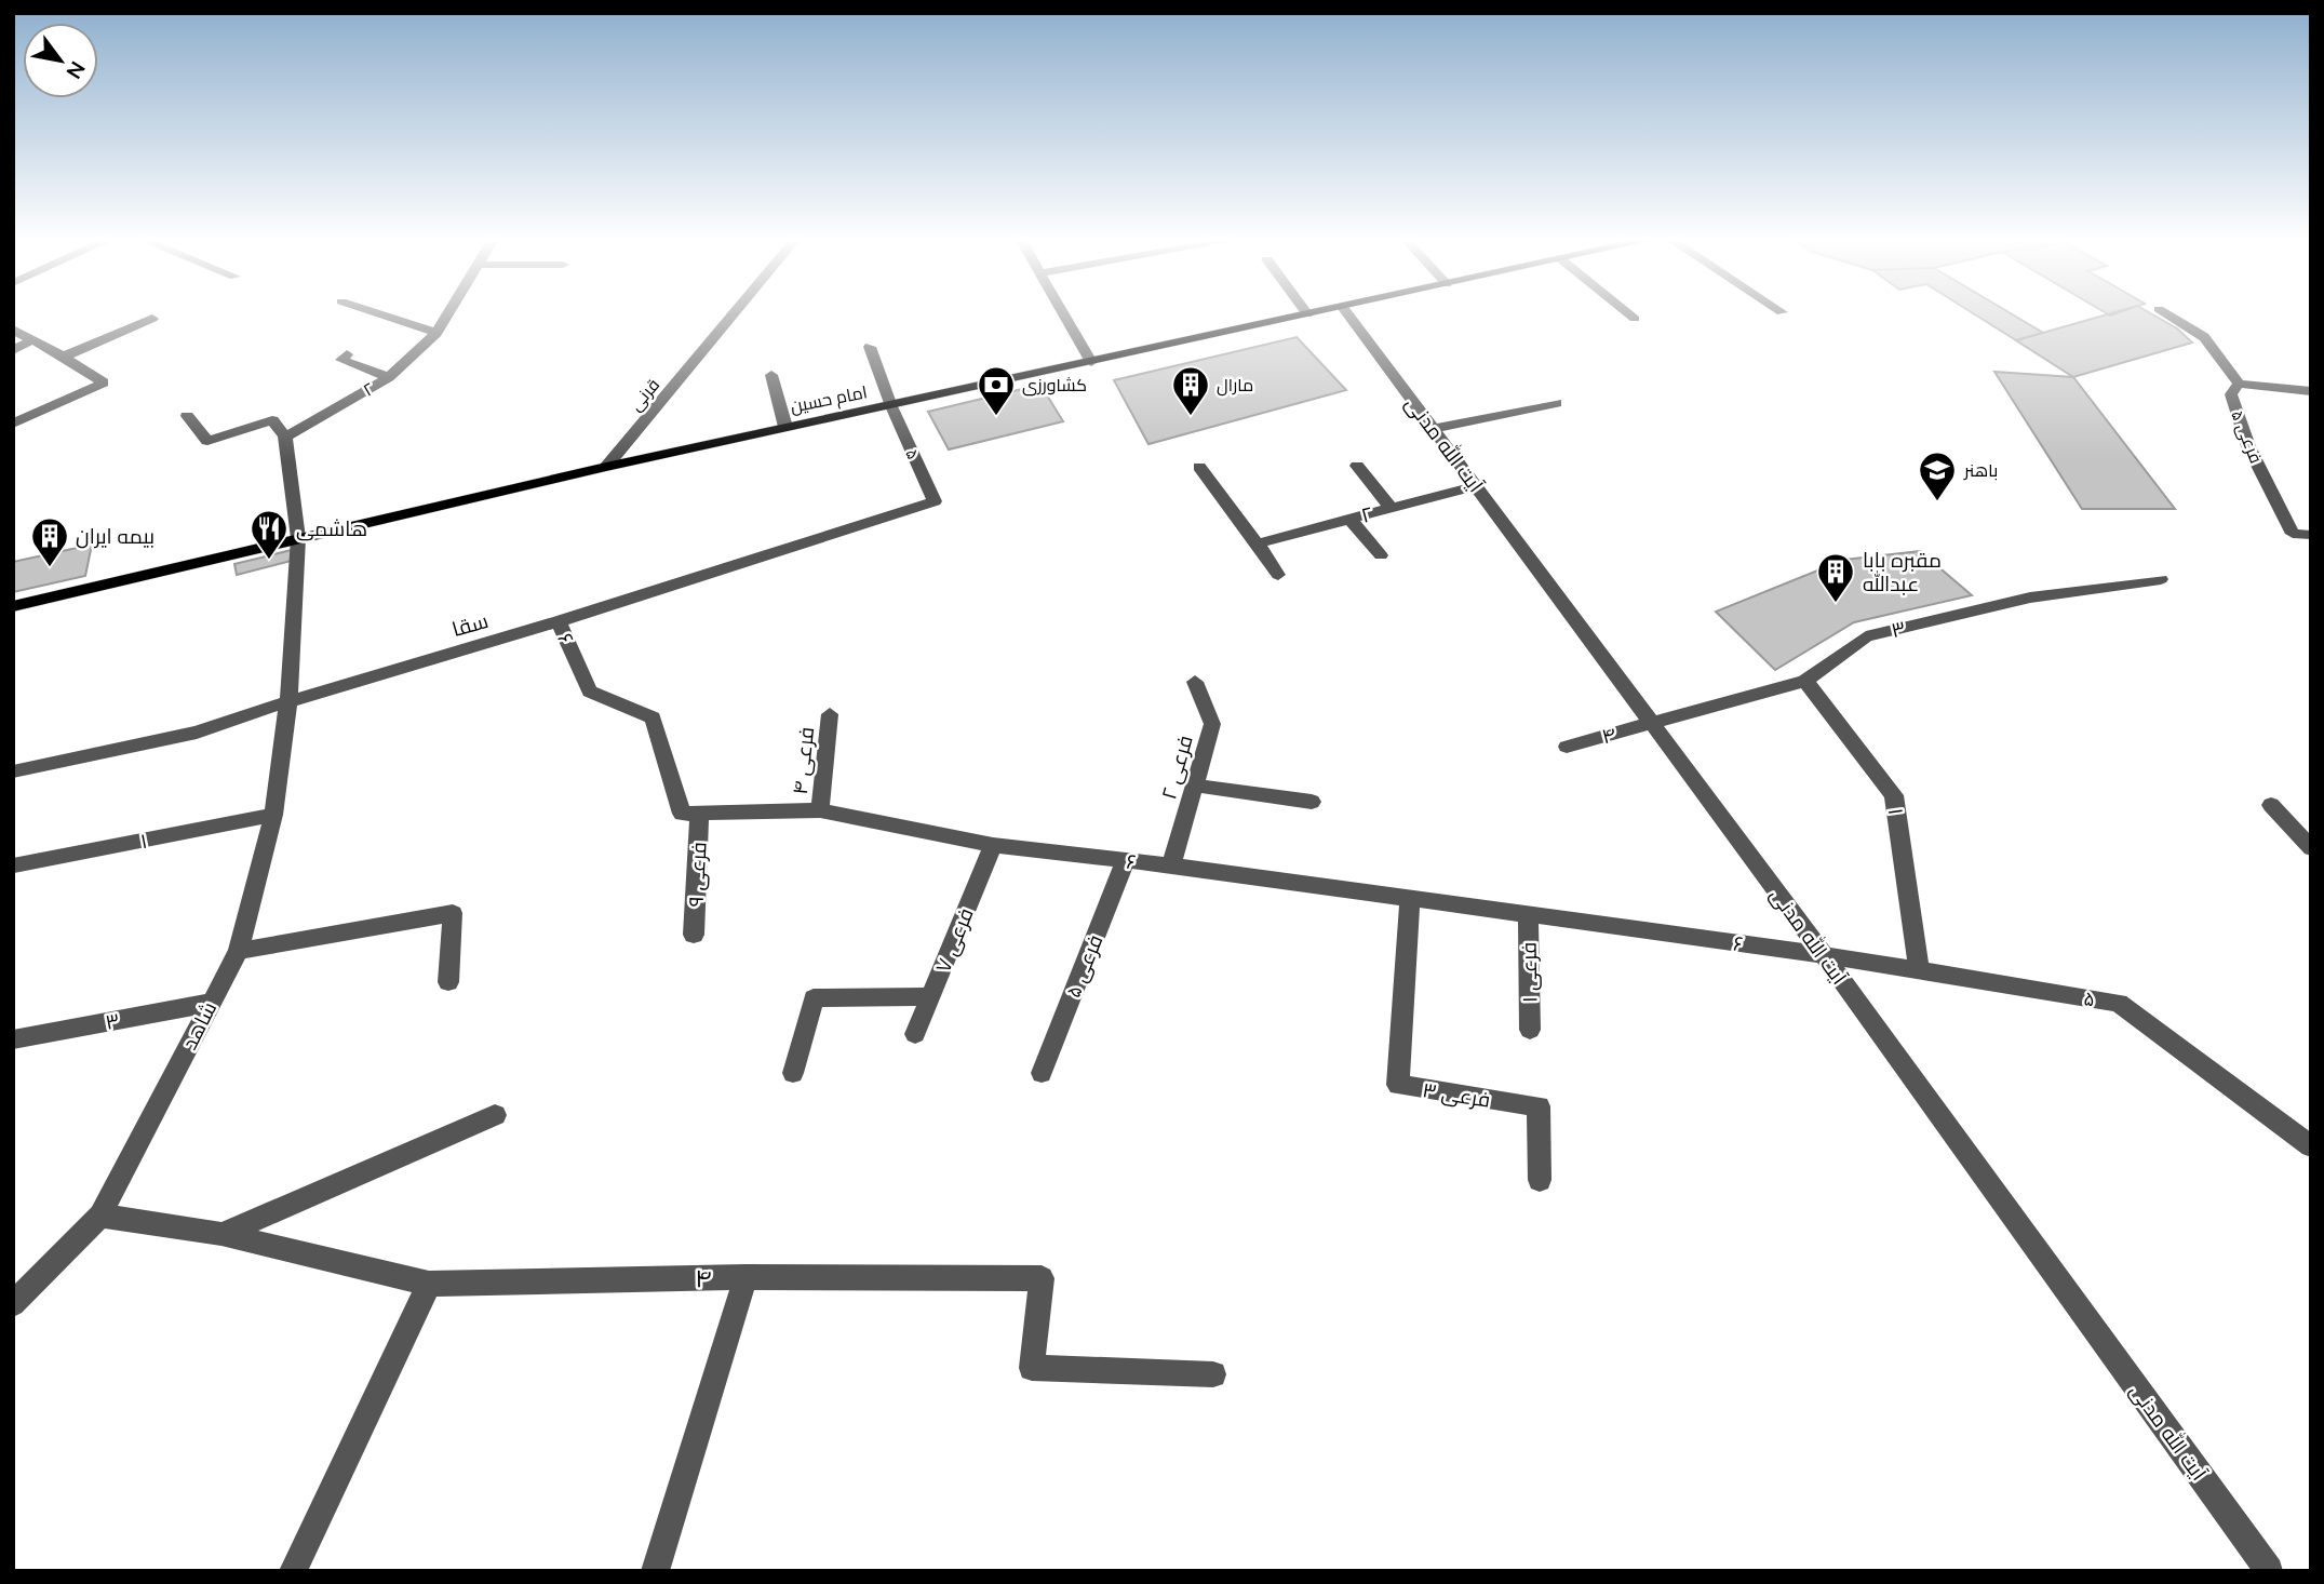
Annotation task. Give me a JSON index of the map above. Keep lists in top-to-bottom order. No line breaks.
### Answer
{"streets":{"main road":["امام حسین"],"street":["۲","قرنی","فرعی ۵","آیت الله مدنی","۵","سقا","۳","۶","۴","فرعی ۴","فرعی ۲","۱","فرعی ۹","فرعی ۷","فرعی ۱","شاهد","فرعی ۳"]},"crossings":[["۲","آیت الله مدنی"],["قرنی","امام حسین"],["امام حسین","۵"],["فرعی ۵","۶"],["آیت الله مدنی","۵"],["آیت الله مدنی","۳"],["آیت الله مدنی","۶"],["آیت الله مدنی","۴"],["۵","سقا"],["۵","۶"],["۵","۱"],["سقا","۶"],["سقا","شاهد"],["۳","۴"],["۳","۱"],["۳","شاهد"],["۶","فرعی ۴"],["۶","فرعی ۲"],["۶","فرعی ۹"],["۶","فرعی ۷"],["۶","فرعی ۱"],["۶","فرعی ۳"],["۴","شاهد"],["۱","شاهد"]],"places":{"bank":["کشاورزی"],"building":["مارال","بیمه ایران","مقبره بابا عبدالله"],"school or university":["باهنر"],"restaurant":["هاشمی"]},"north":"bottom right"}
